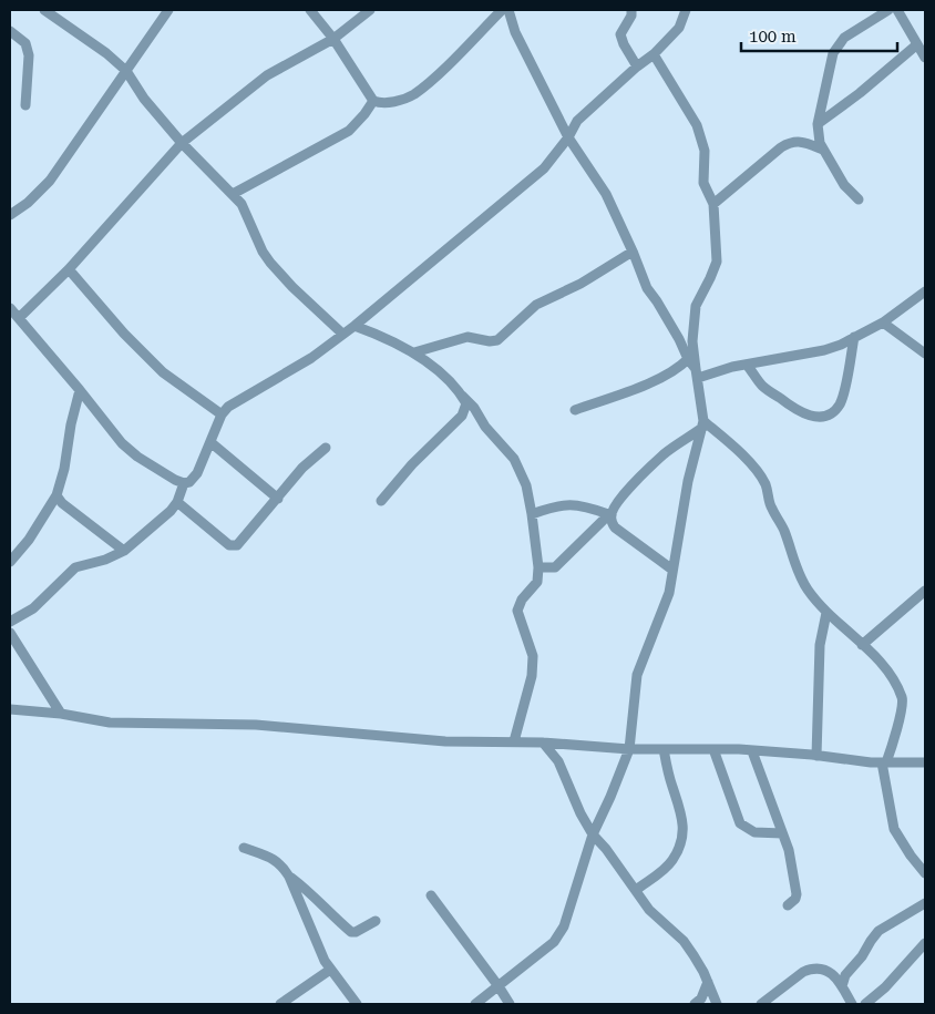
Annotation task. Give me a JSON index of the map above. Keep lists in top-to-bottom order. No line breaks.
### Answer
{"scale_bar":"100 m"}
